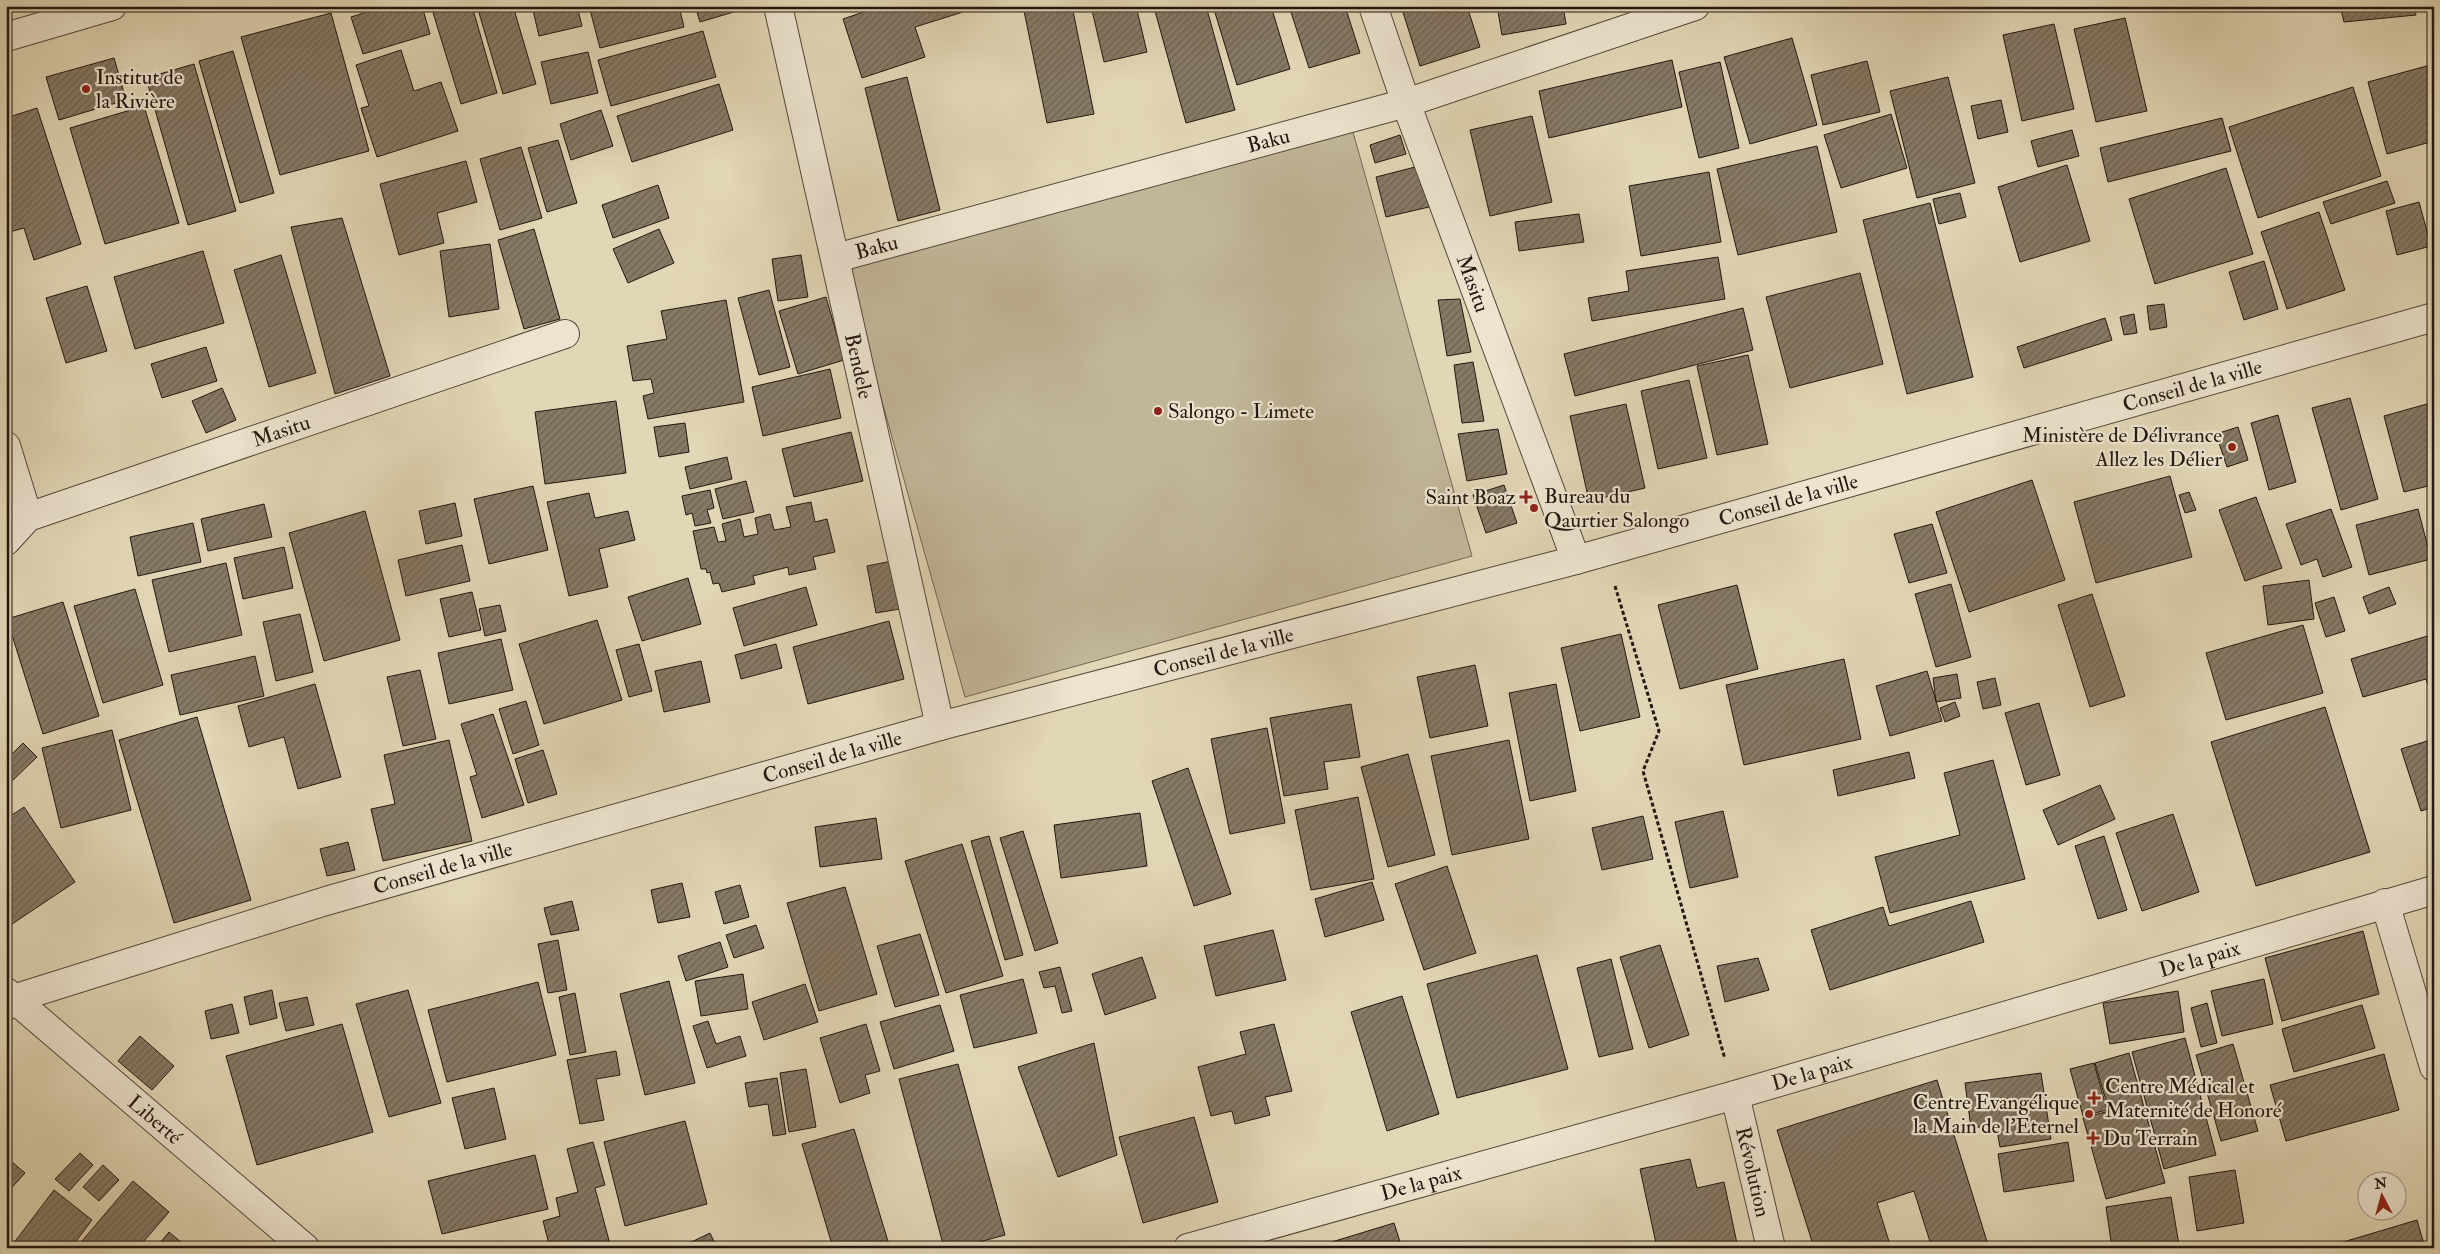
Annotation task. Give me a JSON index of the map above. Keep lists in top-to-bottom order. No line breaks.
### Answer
{"streets":{"street":["Baku","Masitu","Bendele","Conseil de la ville","De la paix","Liberté","Révolution"]},"crossings":[["Baku","Masitu"],["Baku","Bendele"],["Masitu","Conseil de la ville"],["Bendele","Conseil de la ville"],["Conseil de la ville","Liberté"],["De la paix","Révolution"]],"places":{"other":["Institut de la Rivière","Salongo - Limete","Ministère de Délivrance Allez les Délier","Bureau du Qaurtier Salongo","Centre Evangélique la Main de l'Eternel"],"health":["Saint Boaz","Centre Médical et Maternité de Honoré","Du Terrain"]},"north":"top"}
